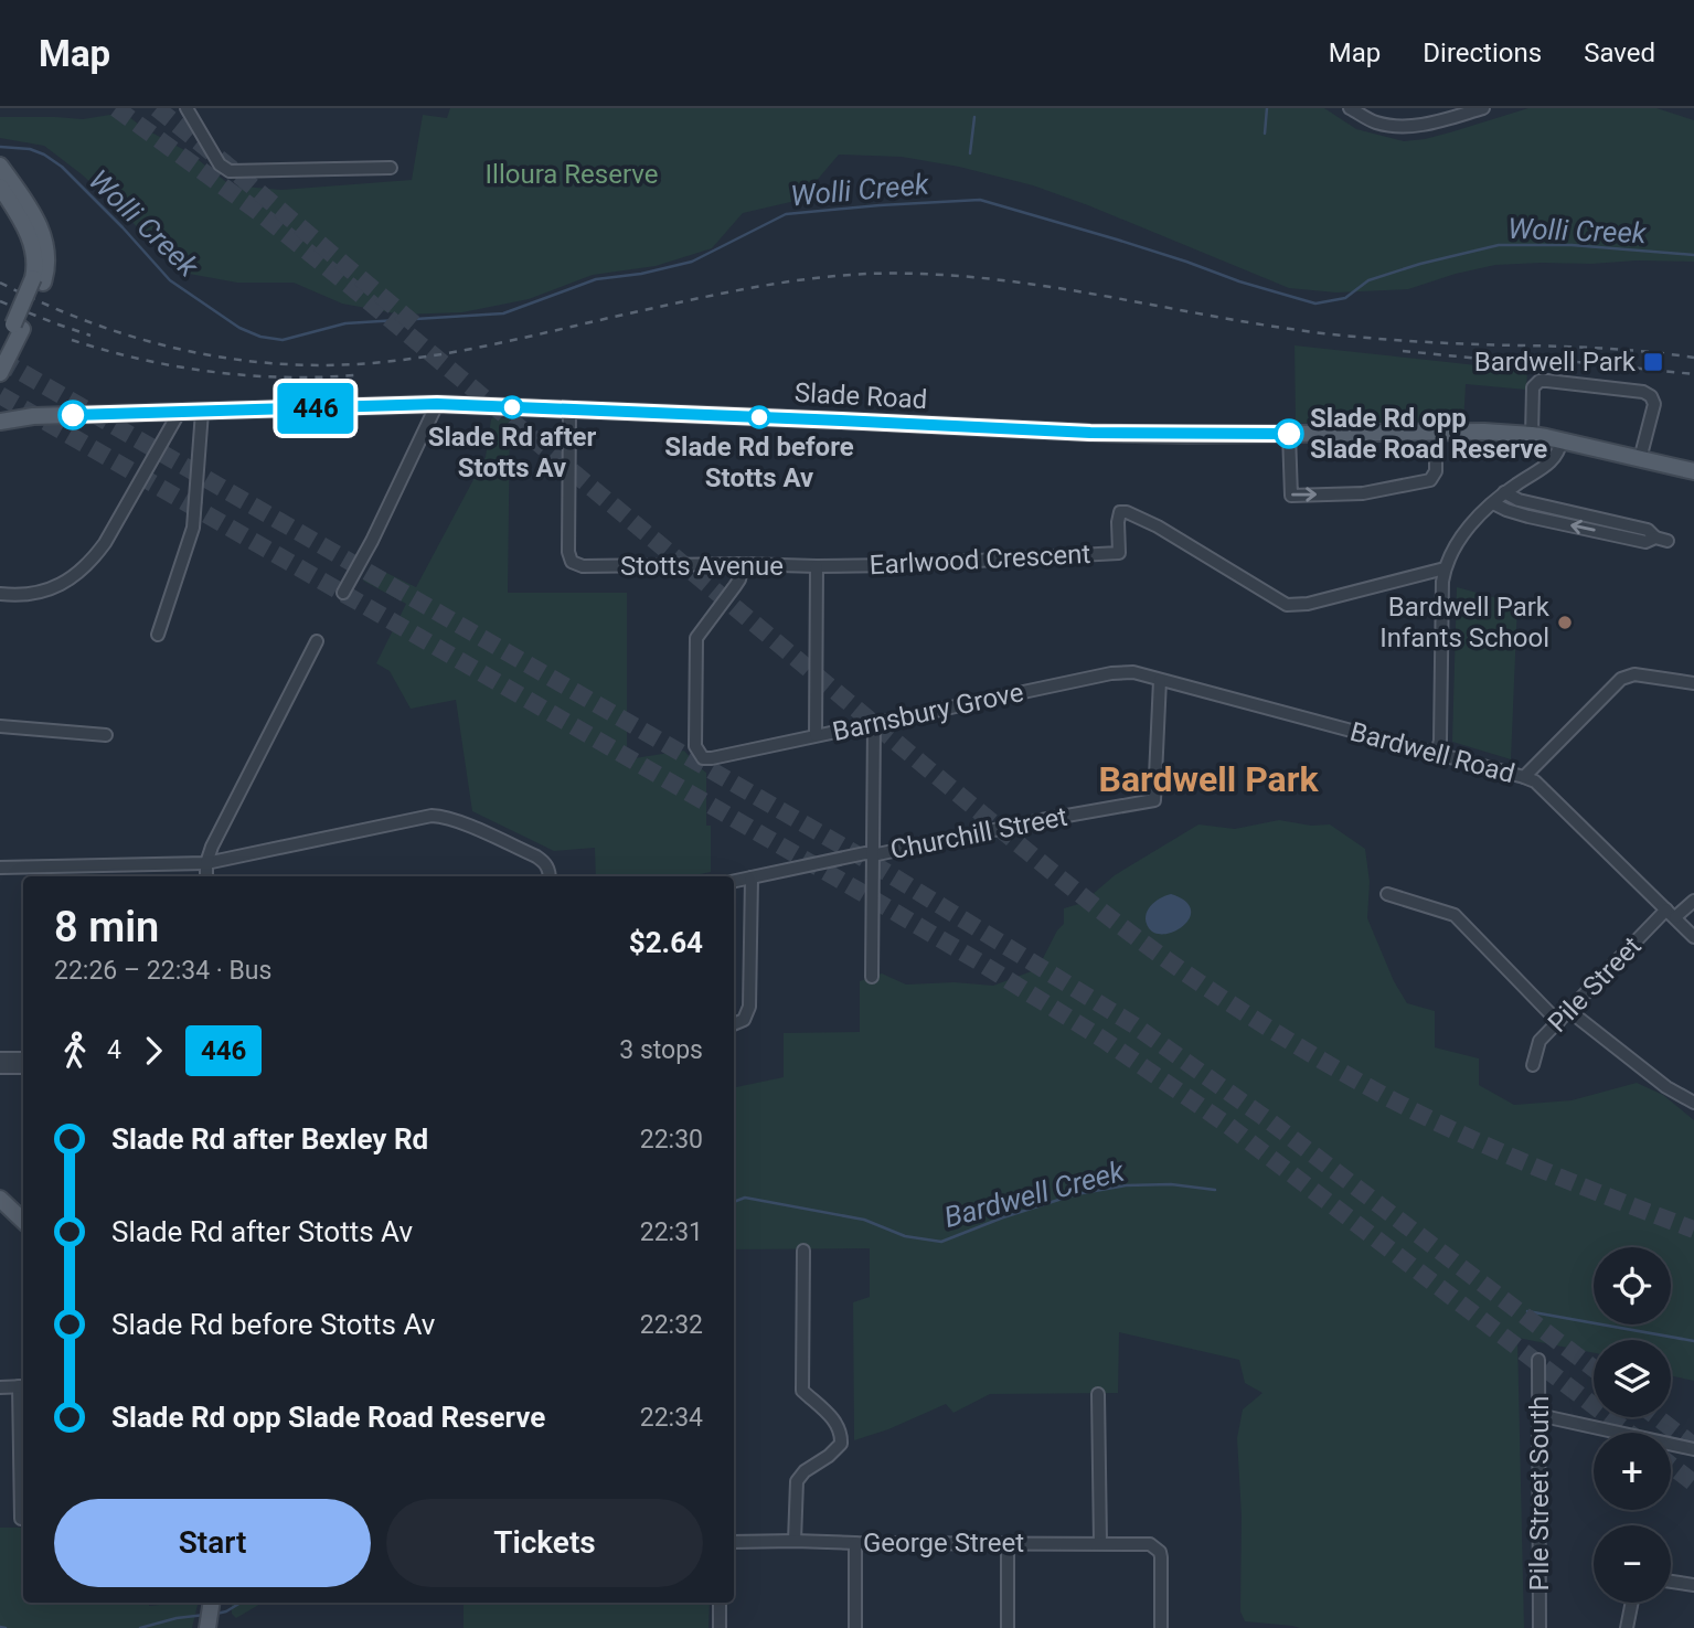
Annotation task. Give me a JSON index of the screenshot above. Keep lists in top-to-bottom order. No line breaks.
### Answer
{"streets":{"main road":["Slade Road"],"street":["Earlwood Crescent","Stotts Avenue","Barnsbury Grove","Bardwell Road","Churchill Street","Pile Street","Pile Street South","George Street"]},"crossings":[["Slade Road","Stotts Avenue"],["Earlwood Crescent","Stotts Avenue"],["Stotts Avenue","Barnsbury Grove"],["Barnsbury Grove","Bardwell Road"],["Barnsbury Grove","Churchill Street"],["Bardwell Road","Churchill Street"],["Bardwell Road","Pile Street"]],"districts":["Bardwell Park"],"water":["Wolli Creek","Bardwell Creek"],"parks":["Illoura Reserve"],"places":{"transit":["Bardwell Park"],"other":["Slade Rd after Stotts Av","Slade Rd before Stotts Av","Slade Rd opp Slade Road Reserve","Bardwell Park Infants School"]},"lines":["bus line 446"],"page":{"header":"Map","nav":["Map","Directions","Saved"],"on_map":"446","heading":["8 min","22:26 – 22:34 · Bus","$2.64"],"legs":["4","446","3 stops"],"list":[{"name":"Slade Rd after Bexley Rd","value":"22:30"},{"name":"Slade Rd after Stotts Av","value":"22:31"},{"name":"Slade Rd before Stotts Av","value":"22:32"},{"name":"Slade Rd opp Slade Road Reserve","value":"22:34"}],"map_buttons":["+","−"],"buttons":["Start","Tickets"]}}
